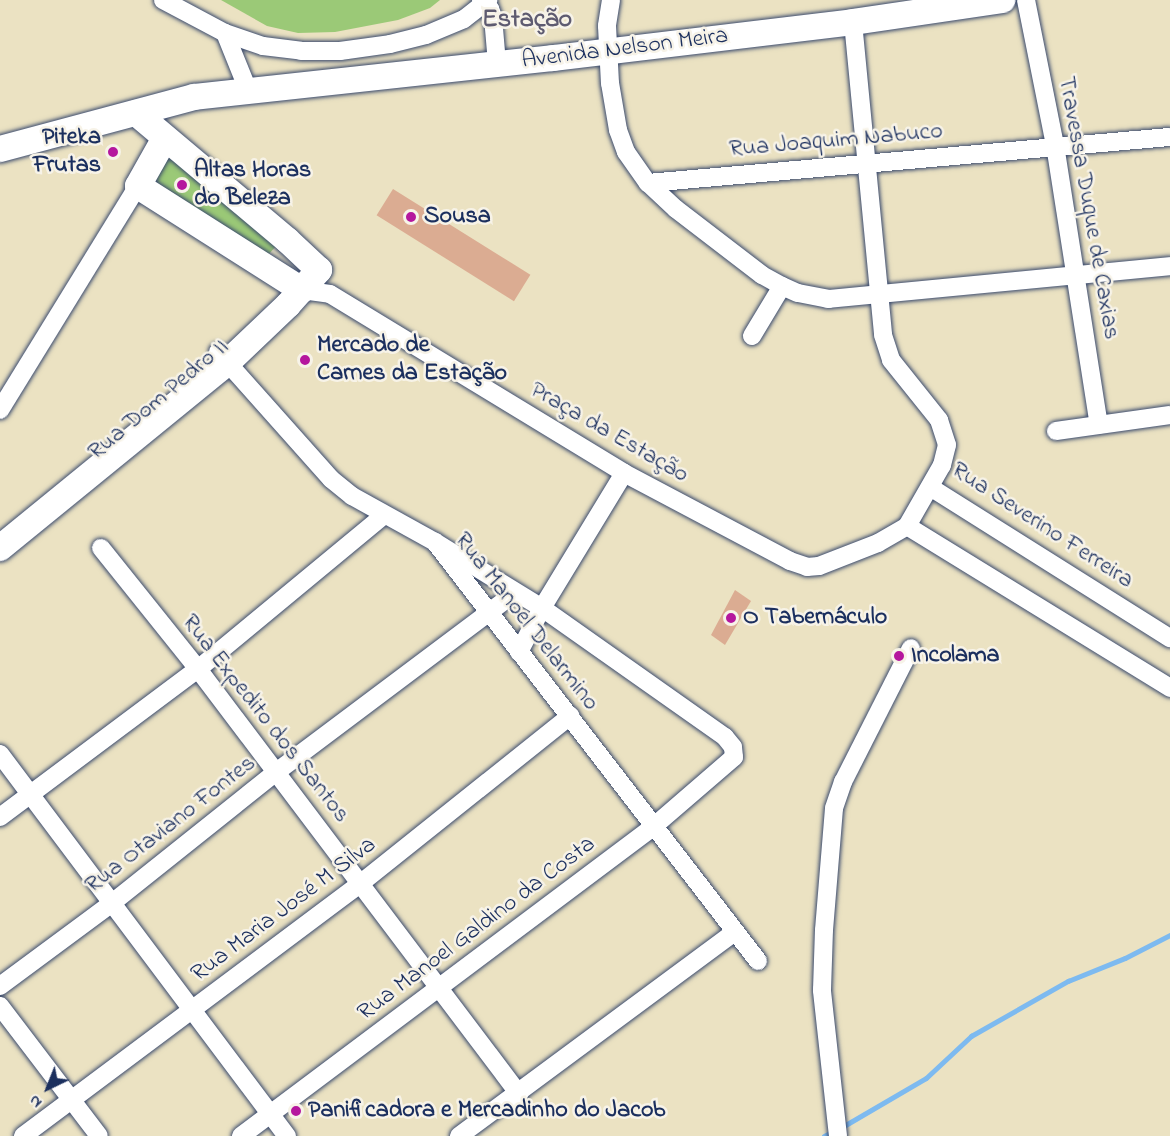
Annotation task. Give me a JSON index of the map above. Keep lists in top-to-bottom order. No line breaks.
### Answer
{"streets":{"main road":["Avenida Nelson Meira","Rua Dom Pedro II"],"street":["Rua Joaquim Nabuco","Travessa Duque de Caxias","Praça da Estação","Rua Severino Ferreira","Rua Manoel Delarmino","Rua Expedito dos Santos","Rua Otaviano Fontes","Rua Maria José M Silva","Rua Manoel Galdino da Costa"]},"crossings":[["Rua Joaquim Nabuco","Travessa Duque de Caxias"],["Rua Dom Pedro II","Praça da Estação"],["Rua Dom Pedro II","Rua Manoel Delarmino"],["Rua Manoel Delarmino","Rua Otaviano Fontes"],["Rua Manoel Delarmino","Rua Maria José M Silva"],["Rua Manoel Delarmino","Rua Manoel Galdino da Costa"],["Rua Expedito dos Santos","Rua Otaviano Fontes"],["Rua Expedito dos Santos","Rua Maria José M Silva"],["Rua Expedito dos Santos","Rua Manoel Galdino da Costa"]],"districts":["Estação"],"places":["Piteka Frutas","Altas Horas do Beleza","Sousa","Mercado de Carnes da Estação","O Tabernáculo","Incolama","Panificadora e Mercadinho do Jacob"],"north":"bottom left"}
